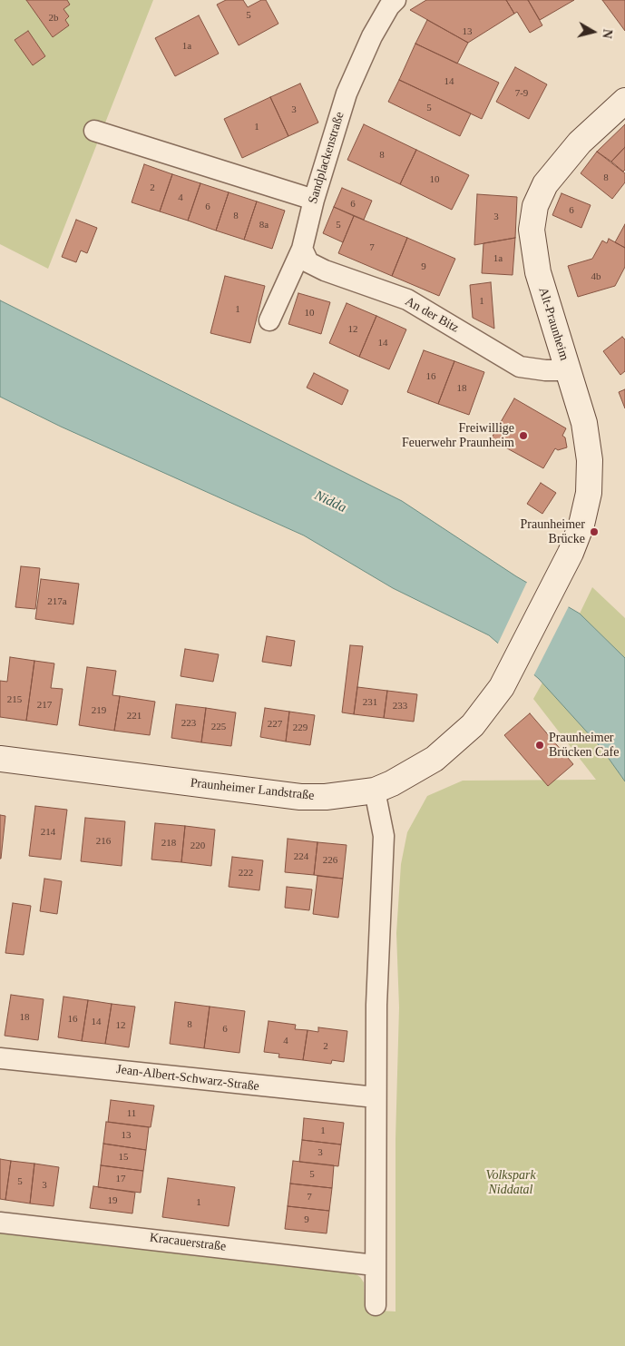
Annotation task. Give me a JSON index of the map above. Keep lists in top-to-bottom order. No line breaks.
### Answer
{"streets":{"main road":["Alt-Praunheim","Praunheimer Landstraße"],"street":["Sandplackenstraße","An der Bitz","Jean-Albert-Schwarz-Straße","Kracauerstraße"]},"crossings":[["Sandplackenstraße","An der Bitz"],["An der Bitz","Alt-Praunheim"],["Alt-Praunheim","Praunheimer Landstraße"]],"water":["Nidda"],"parks":["Volkspark Niddatal"],"places":["Freiwillige Feuerwehr Praunheim","Praunheimer Brücke","Praunheimer Brücken Cafe"],"house_numbers":["5","2b","13","1a","14","7-9","5","3","1","8","8","10","2","4","6","6","6","8","3","8a","5","7","1a","9","4b","1","1","10","12","14","16","18","217a","215","231","217","233","219","221","223","227","225","229","214","216","218","220","224","226","222","18","16","14","8","12","6","4","2","11","1","13","3","15","5","17","5","3","7","19","1","9"],"north":"right"}
